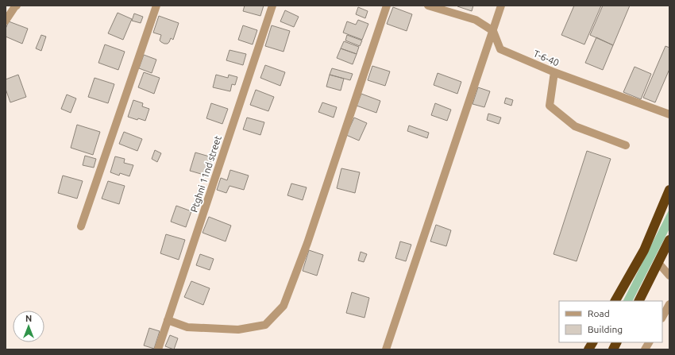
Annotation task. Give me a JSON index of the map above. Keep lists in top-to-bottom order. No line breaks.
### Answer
{"streets":{"street":["T-6-40","Ptghni 11nd street"]},"legend":["Road","Building"],"north":"top"}
